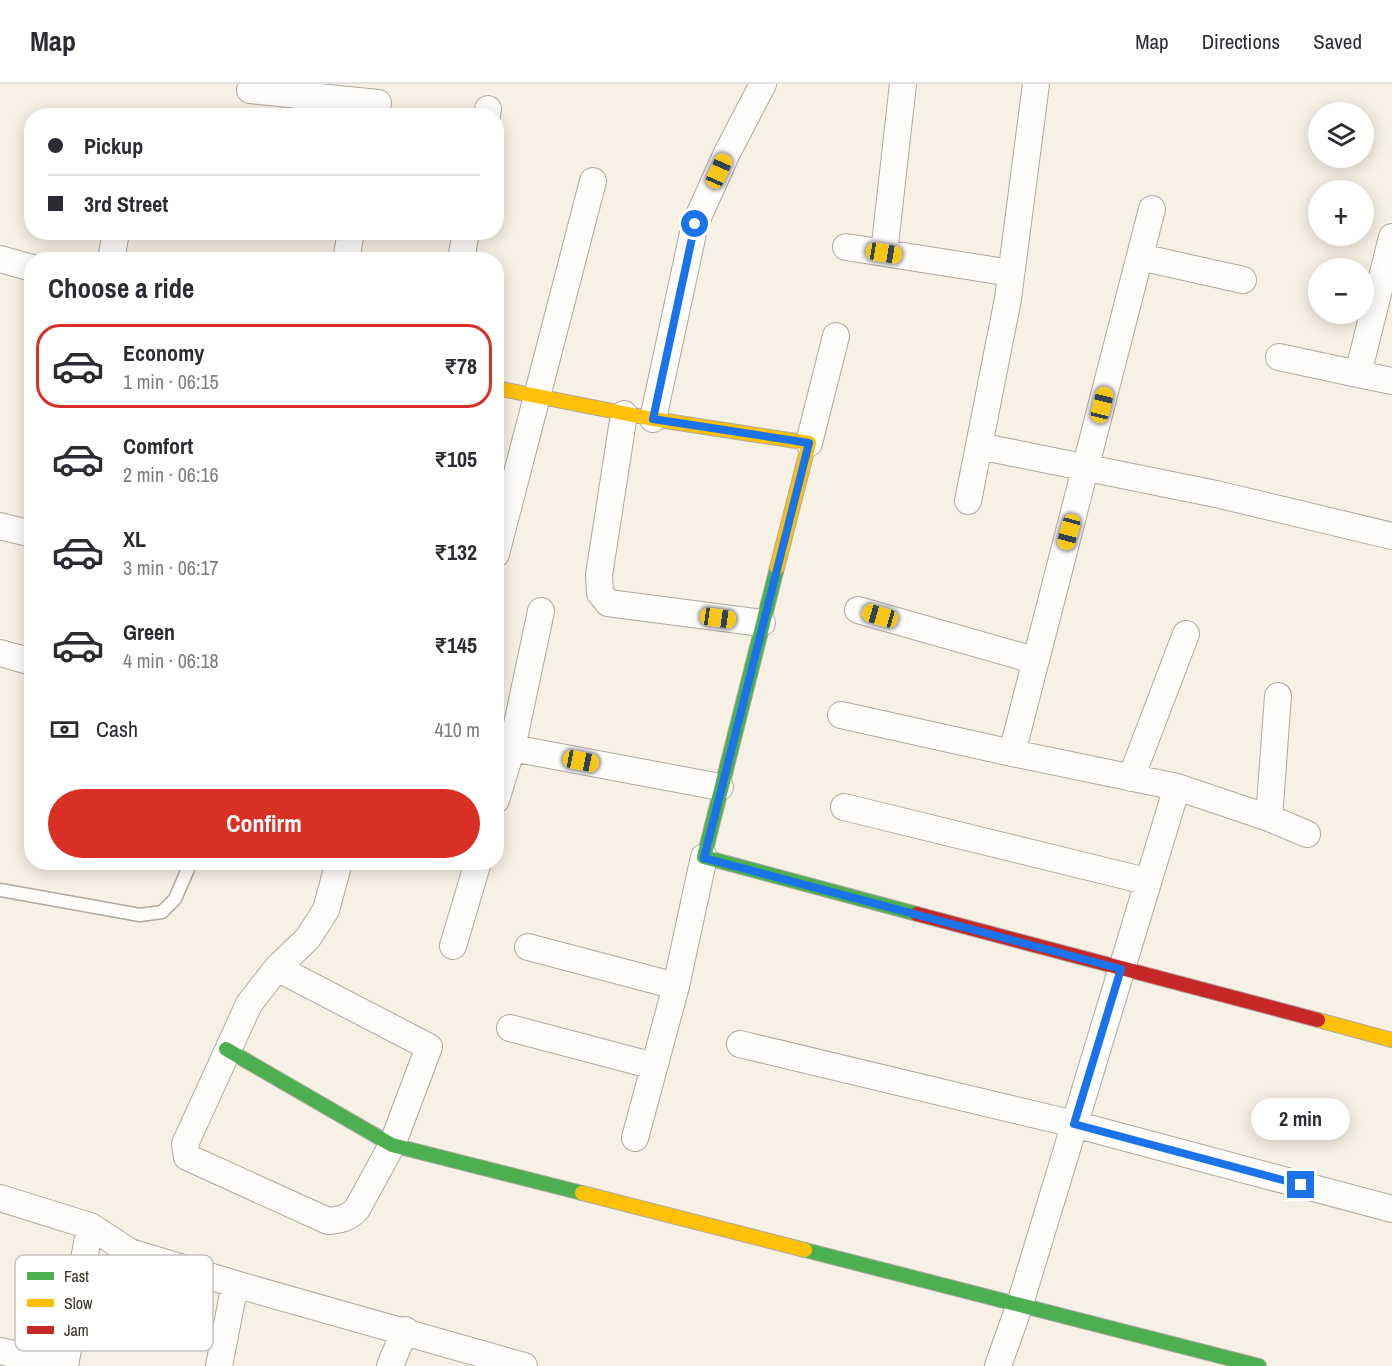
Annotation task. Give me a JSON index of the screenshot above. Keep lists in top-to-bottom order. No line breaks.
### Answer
{"legend":["Fast","Slow","Jam"],"page":{"header":"Map","nav":["Map","Directions","Saved"],"map_buttons":["+","−"],"banner":["Pickup","3rd Street"],"heading":"Choose a ride","list":[{"name":"Economy","note":"1 min · 06:15","value":"₹78"},{"name":"Comfort","note":"2 min · 06:16","value":"₹105"},{"name":"XL","note":"3 min · 06:17","value":"₹132"},{"name":"Green","note":"4 min · 06:18","value":"₹145"}],"pay":["Cash","410 m"],"buttons":"Confirm","bubble":"2 min"}}
